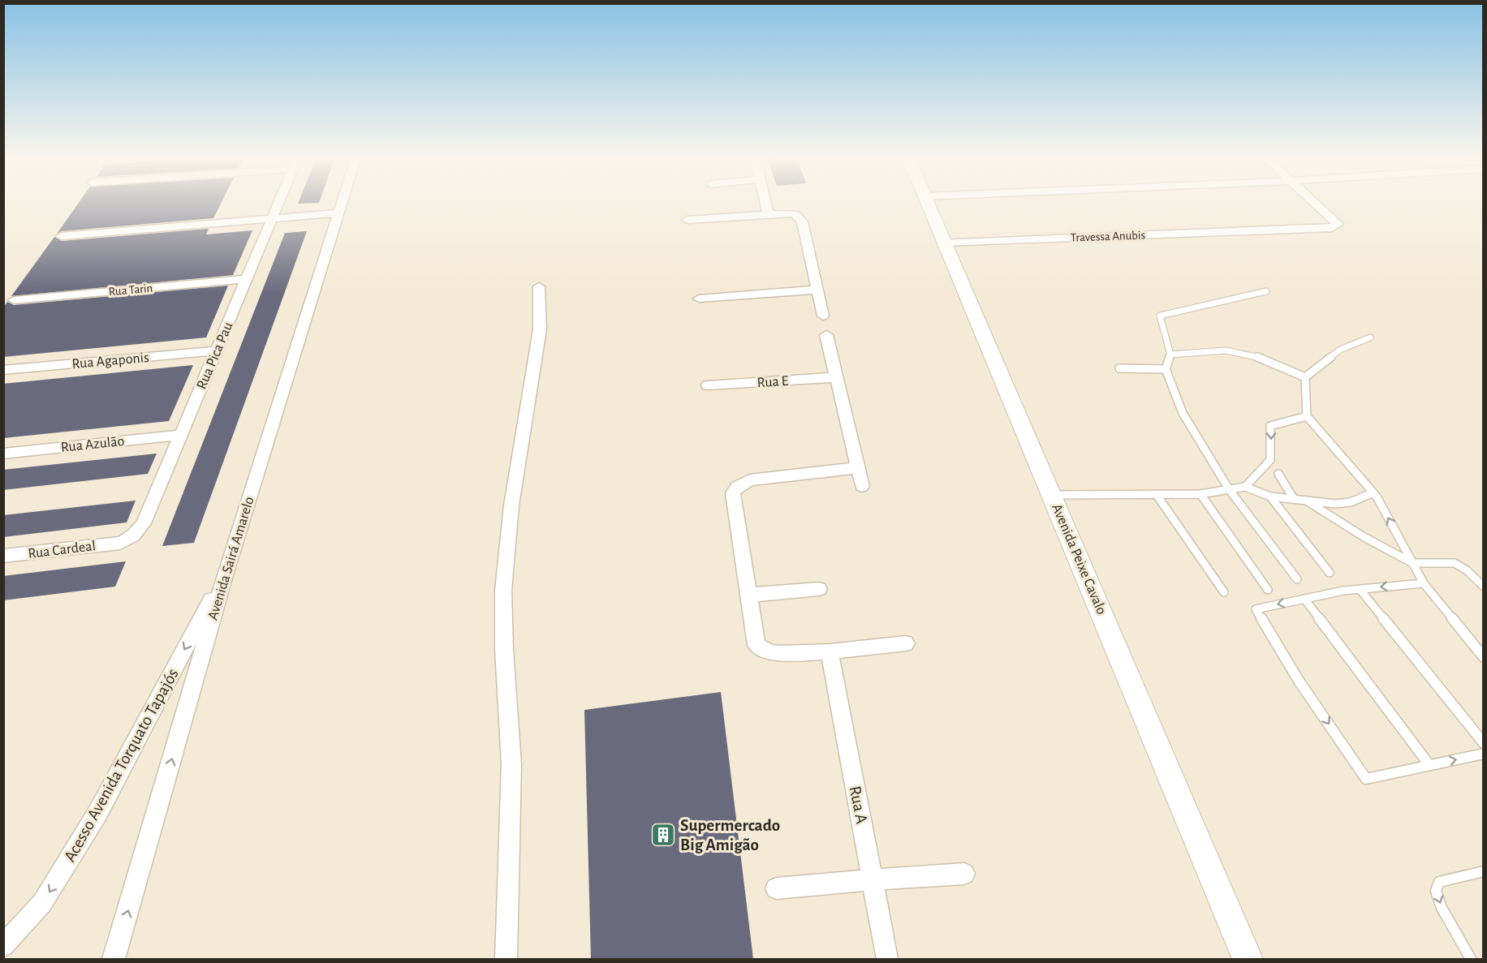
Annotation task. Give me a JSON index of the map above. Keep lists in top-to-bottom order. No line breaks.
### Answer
{"streets":{"street":["Travessa Anubis","Rua Tarin","Rua Pica Pau","Rua Agaponis","Rua E","Rua Azulão","Rua Cardeal","Avenida Sairá Amarelo","Avenida Peixe Cavalo","Acesso Avenida Torquato Tapajós","Rua A"]},"crossings":[["Travessa Anubis","Avenida Peixe Cavalo"],["Rua Tarin","Rua Pica Pau"],["Rua Pica Pau","Rua Agaponis"],["Rua Pica Pau","Rua Azulão"],["Rua Pica Pau","Rua Cardeal"],["Avenida Sairá Amarelo","Acesso Avenida Torquato Tapajós"]],"one_way":["Avenida Sairá Amarelo","Acesso Avenida Torquato Tapajós"],"places":{"building":["Supermercado Big Amigão"]}}
